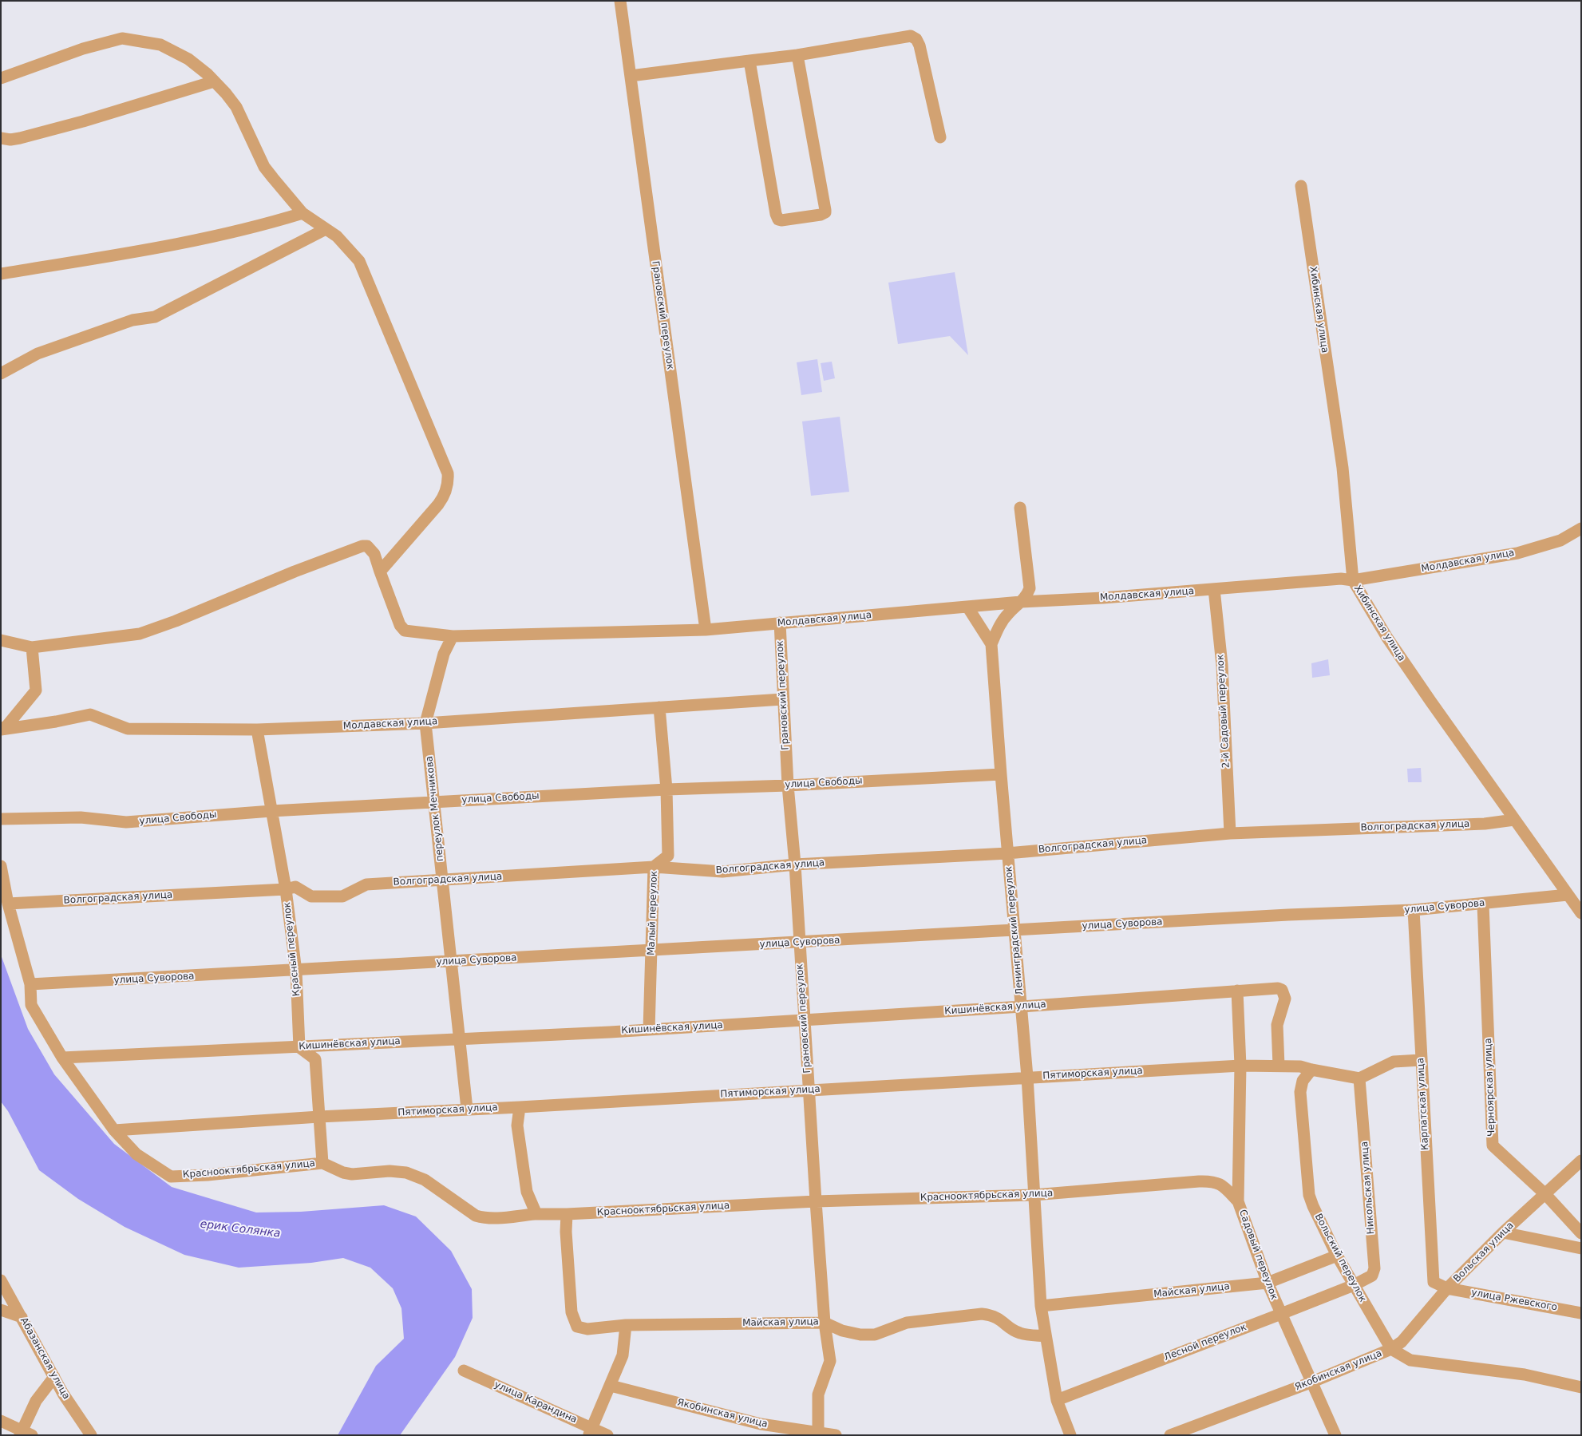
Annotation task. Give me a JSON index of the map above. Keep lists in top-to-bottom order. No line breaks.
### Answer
{"streets":{"street":["Хибинская улица","Грановский переулок","Молдавская улица","2-й Садовый переулок","улица Свободы","переулок Мечникова","Волгоградская улица","улица Суворова","Малый переулок","Ленинградский переулок","Красный переулок","Кишинёвская улица","Пятиморская улица","Черноярская улица","Карпатская улица","Краснооктябрьская улица","Никольская улица","Вольская улица","Садовый переулок","Вольский переулок","Майская улица","улица Ржевского","Лесной переулок","Абазанская улица","Якобинская улица","улица Карандина"]},"crossings":[["Хибинская улица","Молдавская улица"],["Хибинская улица","Волгоградская улица"],["Хибинская улица","улица Суворова"],["Грановский переулок","Молдавская улица"],["Грановский переулок","улица Свободы"],["Грановский переулок","Волгоградская улица"],["Грановский переулок","улица Суворова"],["Грановский переулок","Кишинёвская улица"],["Грановский переулок","Пятиморская улица"],["Грановский переулок","Краснооктябрьская улица"],["Грановский переулок","Майская улица"],["Грановский переулок","Якобинская улица"],["Молдавская улица","2-й Садовый переулок"],["Молдавская улица","переулок Мечникова"],["Молдавская улица","Малый переулок"],["Молдавская улица","Ленинградский переулок"],["Молдавская улица","Красный переулок"],["2-й Садовый переулок","Волгоградская улица"],["улица Свободы","переулок Мечникова"],["улица Свободы","Малый переулок"],["улица Свободы","Ленинградский переулок"],["улица Свободы","Красный переулок"],["переулок Мечникова","Волгоградская улица"],["переулок Мечникова","улица Суворова"],["переулок Мечникова","Кишинёвская улица"],["переулок Мечникова","Пятиморская улица"],["Волгоградская улица","Малый переулок"],["Волгоградская улица","Ленинградский переулок"],["Волгоградская улица","Красный переулок"],["Волгоградская улица","Краснооктябрьская улица"],["улица Суворова","Малый переулок"],["улица Суворова","Ленинградский переулок"],["улица Суворова","Красный переулок"],["улица Суворова","Черноярская улица"],["улица Суворова","Карпатская улица"],["улица Суворова","Краснооктябрьская улица"],["Малый переулок","Кишинёвская улица"],["Ленинградский переулок","Кишинёвская улица"],["Ленинградский переулок","Пятиморская улица"],["Ленинградский переулок","Краснооктябрьская улица"],["Ленинградский переулок","Майская улица"],["Ленинградский переулок","Лесной переулок"],["Красный переулок","Кишинёвская улица"],["Кишинёвская улица","Пятиморская улица"],["Кишинёвская улица","Краснооктябрьская улица"],["Кишинёвская улица","Садовый переулок"],["Пятиморская улица","Краснооктябрьская улица"],["Пятиморская улица","Никольская улица"],["Пятиморская улица","Садовый переулок"],["Пятиморская улица","Вольский переулок"],["Черноярская улица","Вольская улица"],["Карпатская улица","Вольская улица"],["Карпатская улица","улица Ржевского"],["Краснооктябрьская улица","Садовый переулок"],["Краснооктябрьская улица","Майская улица"],["Никольская улица","Вольский переулок"],["Никольская улица","Лесной переулок"],["Вольская улица","Вольский переулок"],["Вольская улица","улица Ржевского"],["Вольская улица","Якобинская улица"],["Садовый переулок","Майская улица"],["Садовый переулок","Лесной переулок"],["Садовый переулок","Якобинская улица"],["Вольский переулок","Майская улица"],["Вольский переулок","Лесной переулок"],["Вольский переулок","Якобинская улица"]],"water":["ерик Солянка"]}
